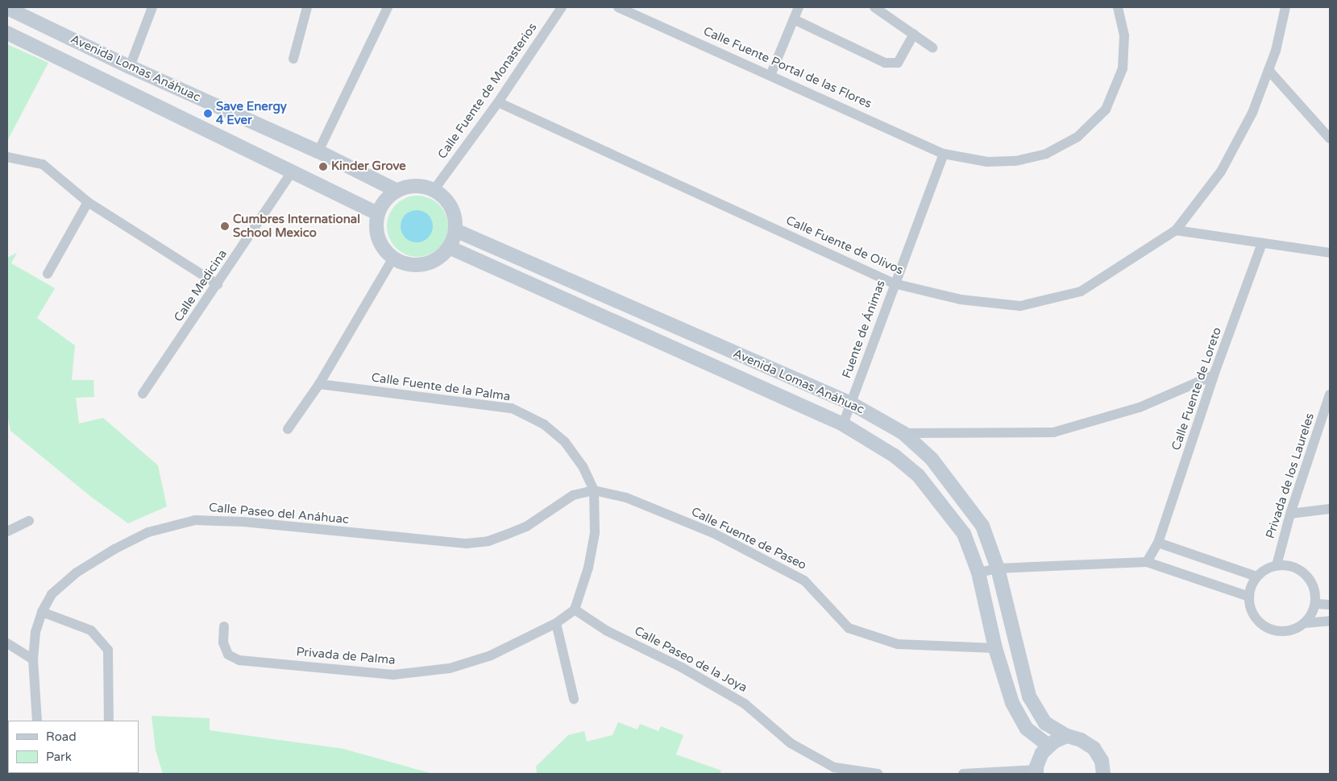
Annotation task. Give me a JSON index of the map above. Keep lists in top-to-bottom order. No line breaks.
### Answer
{"streets":{"main road":["Avenida Lomas Anáhuac"],"street":["Calle Fuente Portal de las Flores","Calle Fuente de Monasterios","Calle Fuente de Olivos","Calle Medicina","Fuente de Ánimas","Calle Fuente de la Palma","Calle Fuente de Loreto","Privada de los Laureles","Calle Paseo del Anáhuac","Calle Fuente de Paseo","Privada de Palma","Calle Paseo de la Joya"]},"crossings":[["Calle Fuente Portal de las Flores","Fuente de Ánimas"],["Avenida Lomas Anáhuac","Calle Fuente de Monasterios"],["Avenida Lomas Anáhuac","Calle Medicina"],["Avenida Lomas Anáhuac","Fuente de Ánimas"],["Avenida Lomas Anáhuac","Calle Fuente de Paseo"],["Calle Fuente de Monasterios","Calle Fuente de Olivos"],["Calle Fuente de Olivos","Fuente de Ánimas"],["Calle Fuente de la Palma","Calle Paseo del Anáhuac"],["Calle Fuente de la Palma","Calle Fuente de Paseo"],["Calle Fuente de la Palma","Privada de Palma"],["Calle Fuente de la Palma","Calle Paseo de la Joya"],["Calle Paseo del Anáhuac","Calle Fuente de Paseo"],["Privada de Palma","Calle Paseo de la Joya"]],"places":["Save Energy 4 Ever","Kinder Grove","Cumbres International School Mexico"],"legend":["Road","Park"]}
